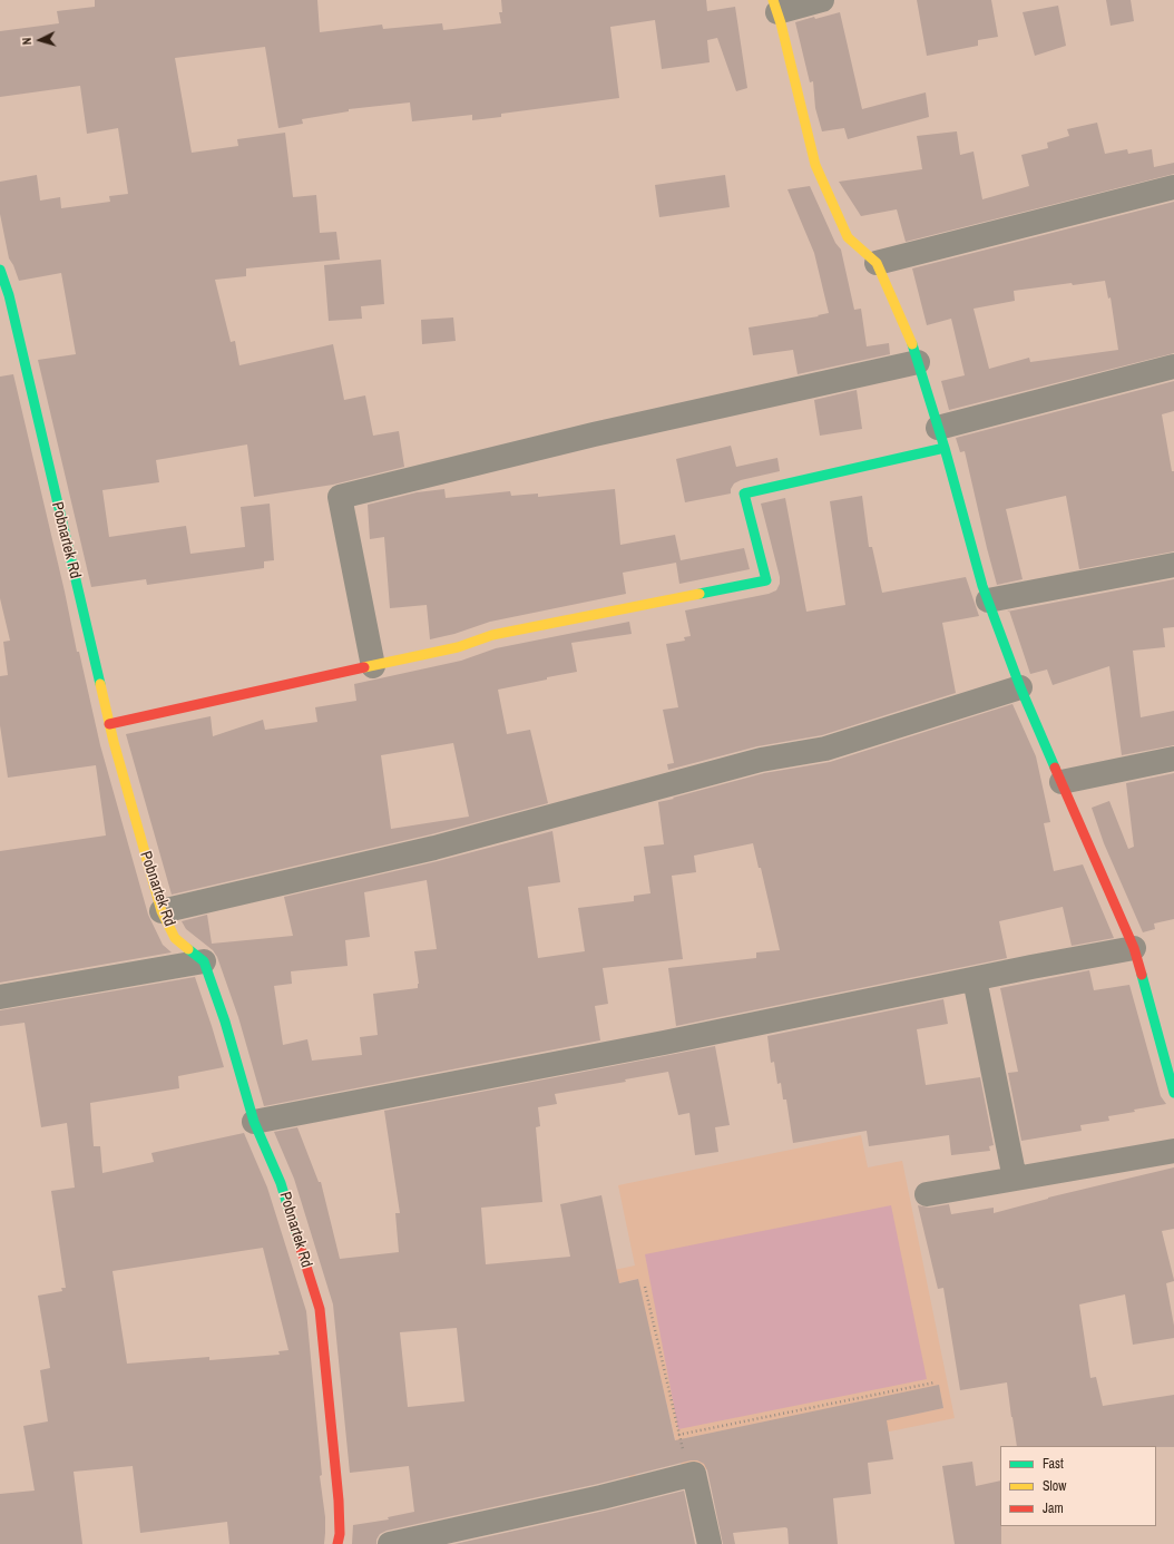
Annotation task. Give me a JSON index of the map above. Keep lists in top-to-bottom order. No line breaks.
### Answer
{"streets":{"street":["Pobnartek Rd"]},"legend":["Fast","Slow","Jam"],"north":"left"}
